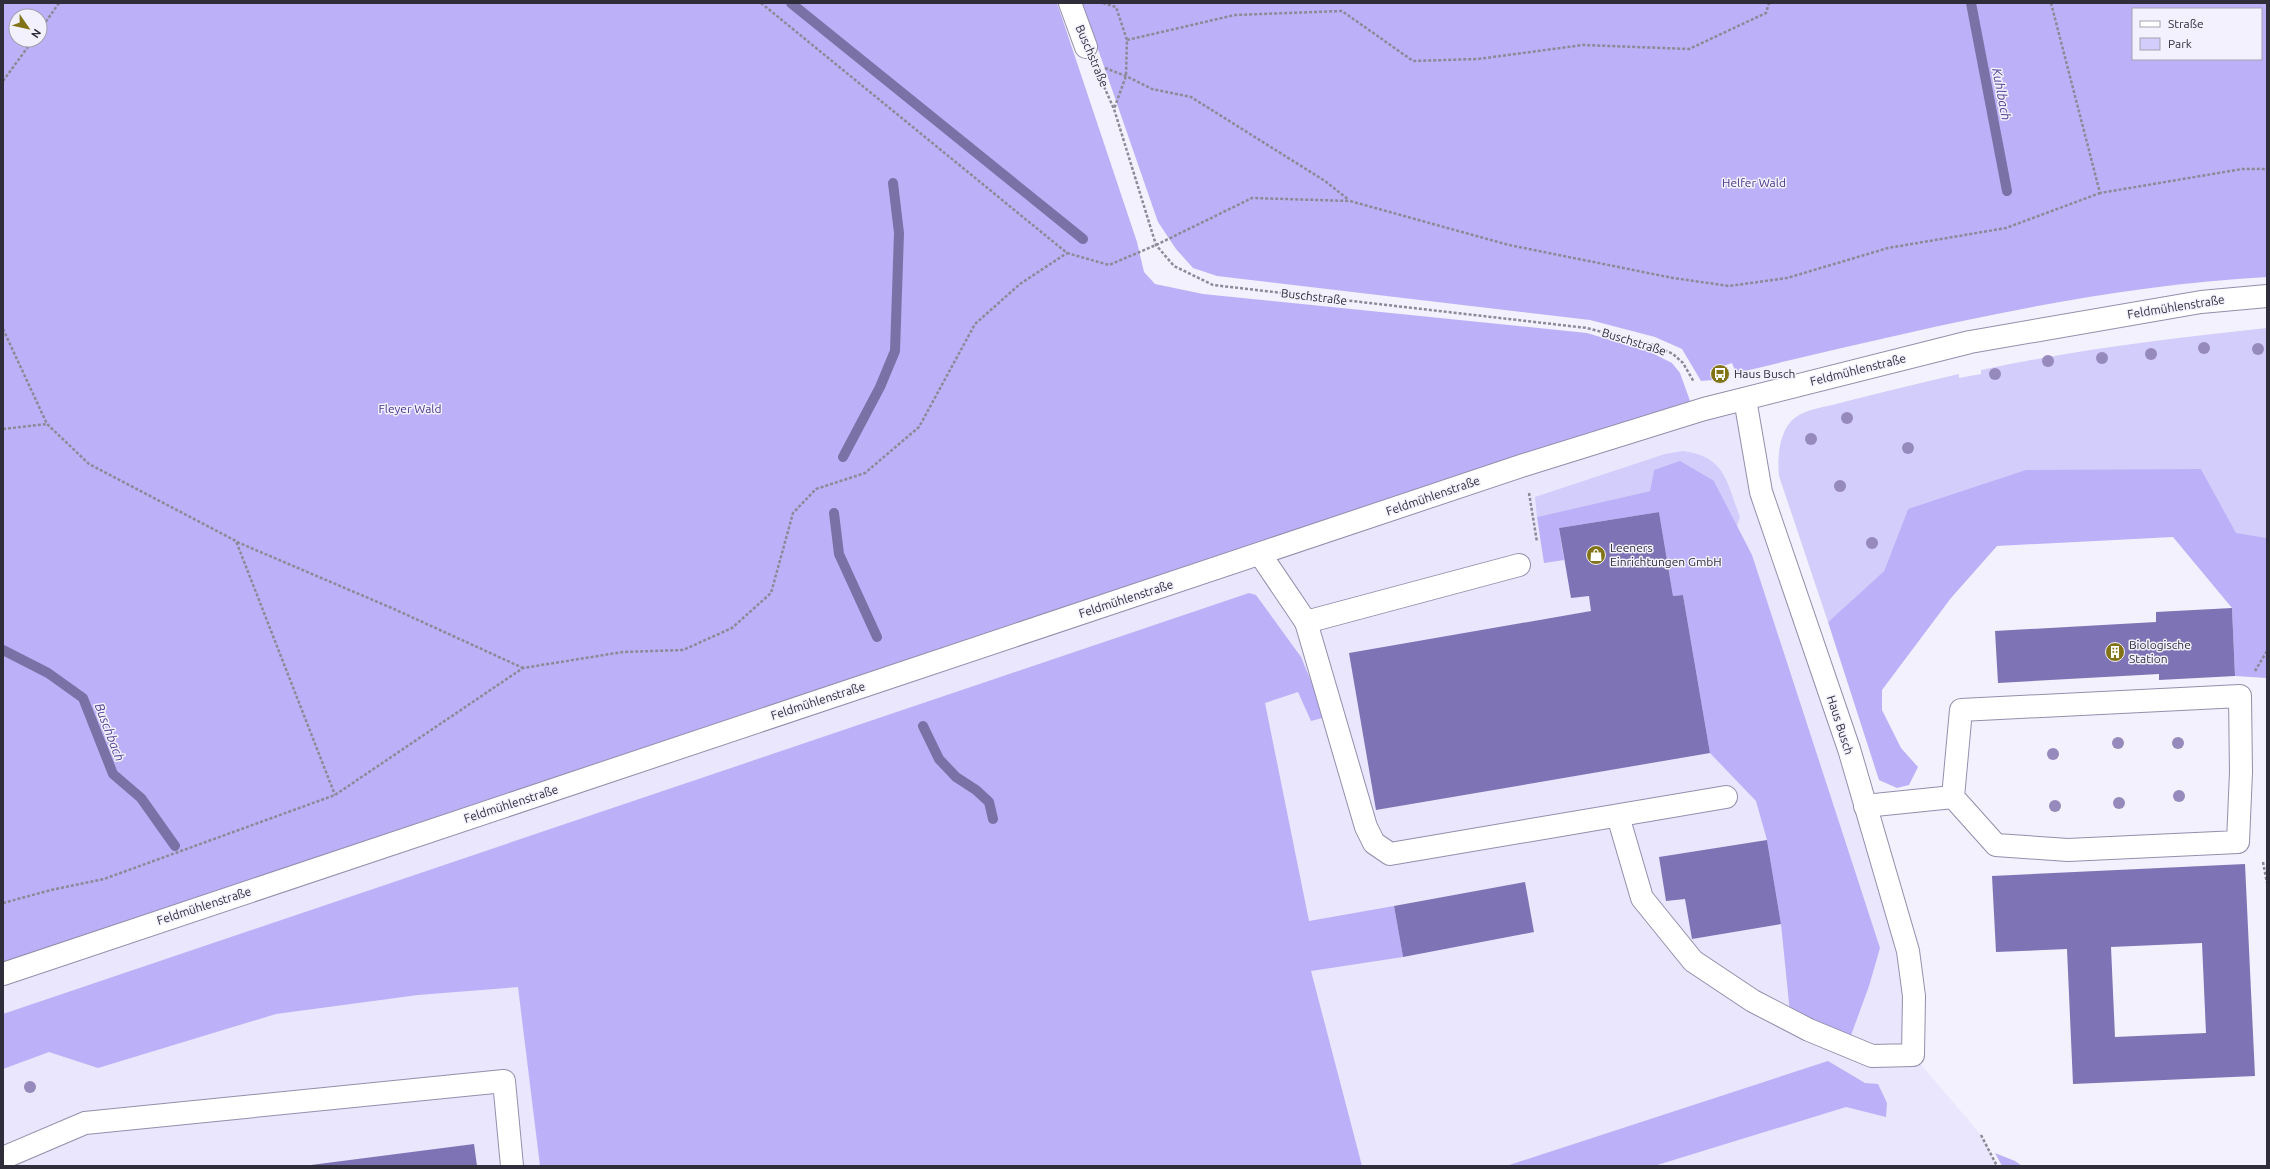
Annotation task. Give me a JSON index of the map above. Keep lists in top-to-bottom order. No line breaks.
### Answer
{"streets":{"street":["Buschstraße","Feldmühlenstraße","Haus Busch"]},"crossings":[["Buschstraße","Feldmühlenstraße"],["Feldmühlenstraße","Haus Busch"]],"water":["Kuhlbach","Buschbach"],"parks":["Helfer Wald","Fleyer Wald"],"places":{"bus stop":["Haus Busch"],"shop":["Leeners Einrichtungen GmbH"],"building":["Biologische Station"]},"legend":["Straße","Park"],"north":"bottom right"}
